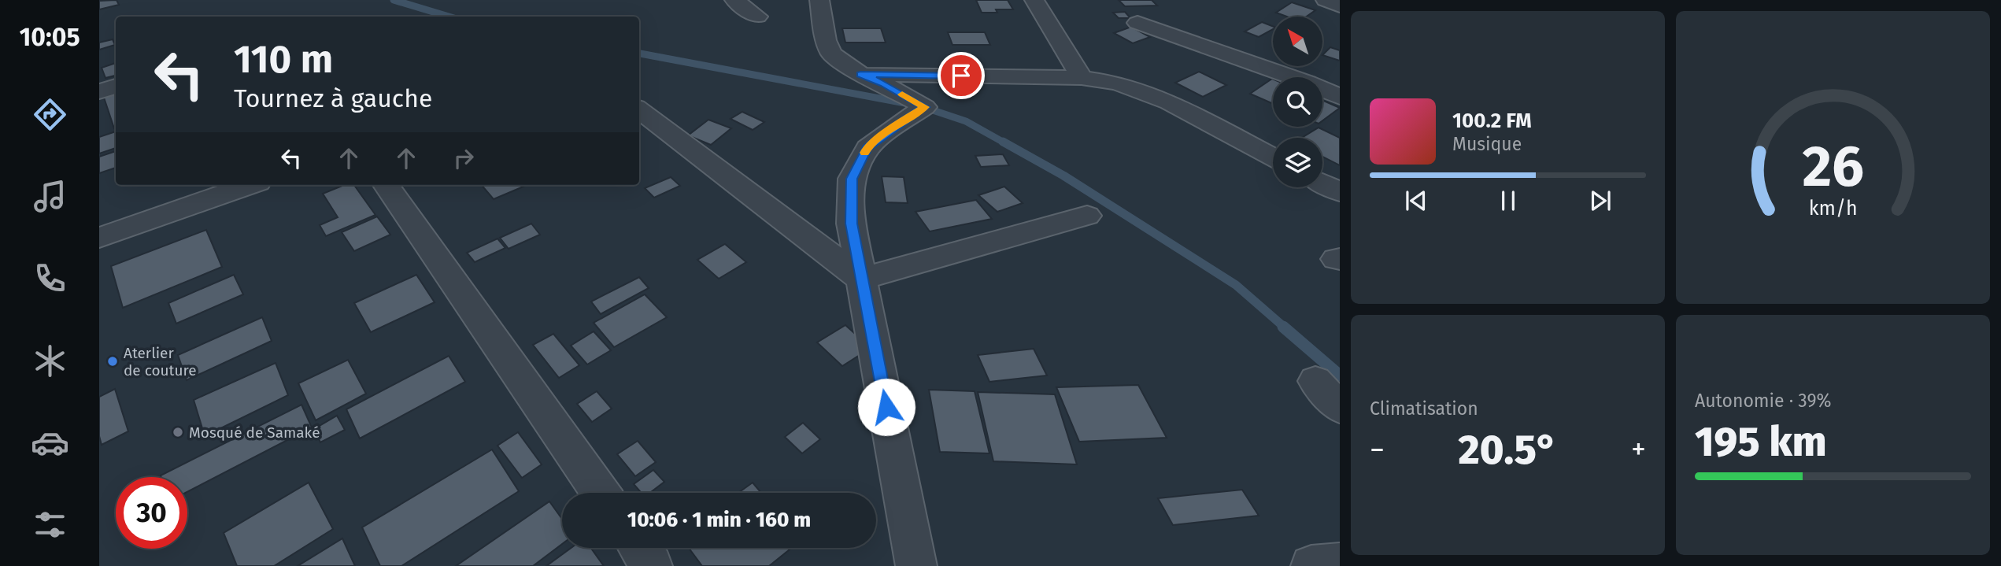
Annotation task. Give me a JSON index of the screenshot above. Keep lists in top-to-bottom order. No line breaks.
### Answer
{"places":["Aterlier de couture","Mosqué de Samaké"],"north":"top left","page":{"tabs":"10:05","turn":["110 m","Tournez à gauche"],"song":["100.2 FM","Musique"],"tile":["Climatisation",["Autonomie · 39%","195 km"]],"heat":["−","20.5°","+"],"limit":"30","trip":"10:06 · 1 min · 160 m","gauge":["26","km/h"]}}
